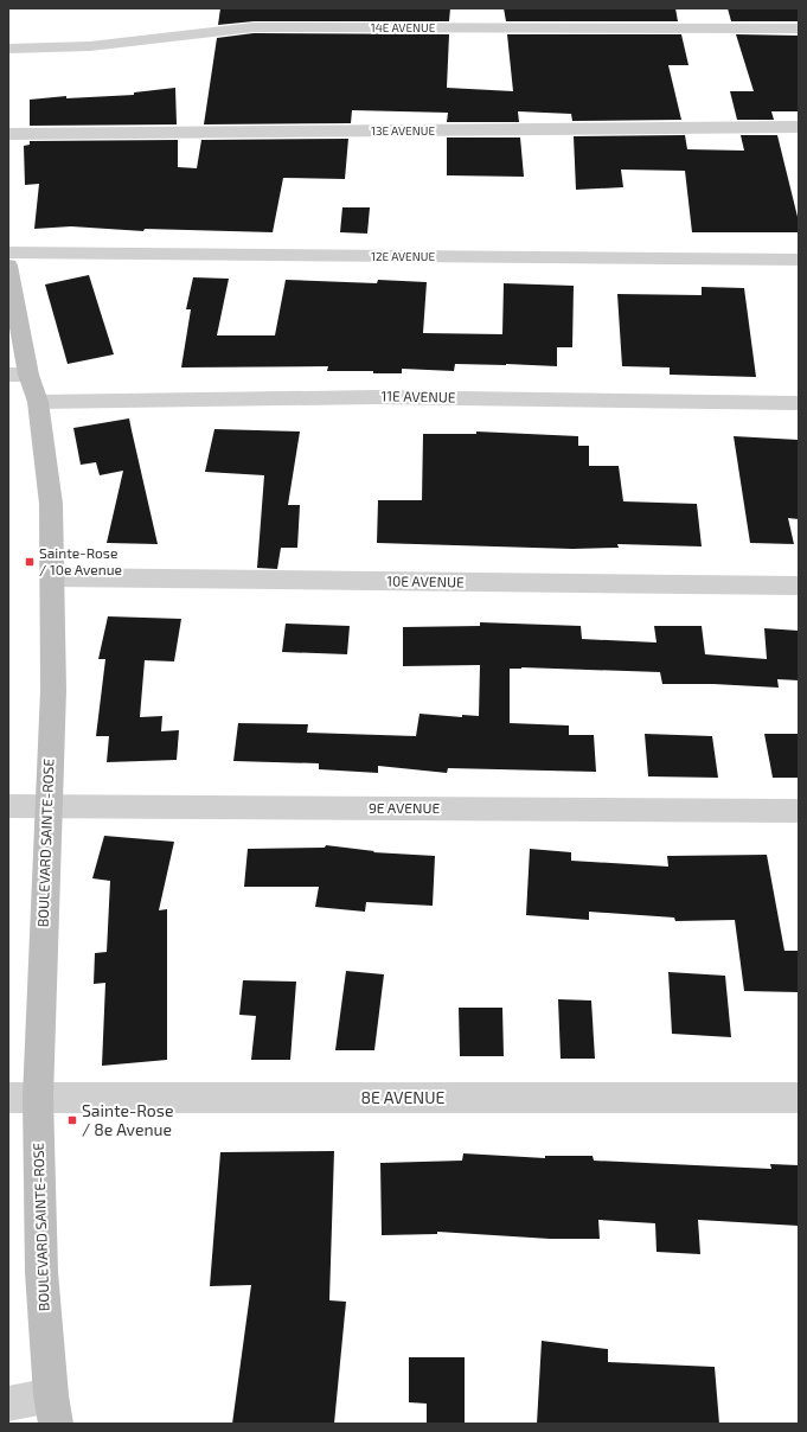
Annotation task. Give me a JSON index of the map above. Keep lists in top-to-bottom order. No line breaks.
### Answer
{"streets":{"street":["14E AVENUE","13E AVENUE","12E AVENUE","11E AVENUE","10E AVENUE","9E AVENUE","BOULEVARD SAINTE-ROSE","8E AVENUE"]},"crossings":[["11E AVENUE","BOULEVARD SAINTE-ROSE"],["10E AVENUE","BOULEVARD SAINTE-ROSE"],["9E AVENUE","BOULEVARD SAINTE-ROSE"],["BOULEVARD SAINTE-ROSE","8E AVENUE"]],"places":{"transit":["Sainte-Rose / 10e Avenue","Sainte-Rose / 8e Avenue"]}}
